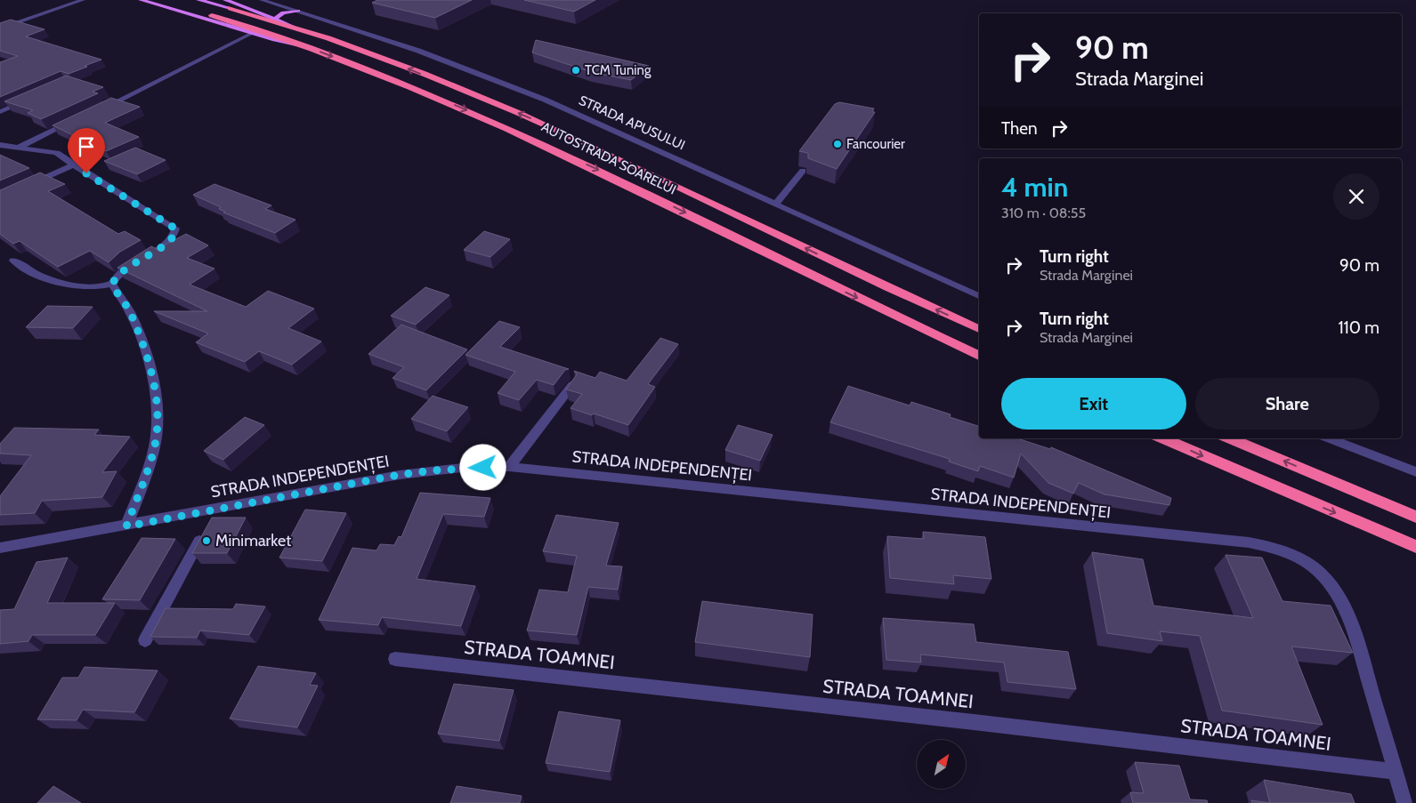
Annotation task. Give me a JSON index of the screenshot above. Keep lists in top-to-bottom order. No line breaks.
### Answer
{"streets":{"highway":["AUTOSTRADA SOARELUI"],"street":["STRADA APUSULUI","STRADA INDEPENDENȚEI","STRADA TOAMNEI"]},"crossings":[["STRADA INDEPENDENȚEI","STRADA TOAMNEI"]],"places":["TCM Tuning","Fancourier","Minimarket"],"north":"top right","page":{"turn":["90 m","Strada Marginei"],"then":"Then","heading":["4 min","310 m · 08:55"],"list":[{"name":"Turn right","note":"Strada Marginei","value":"90 m"},{"name":"Turn right","note":"Strada Marginei","value":"110 m"}],"buttons":["Exit","Share"]}}
